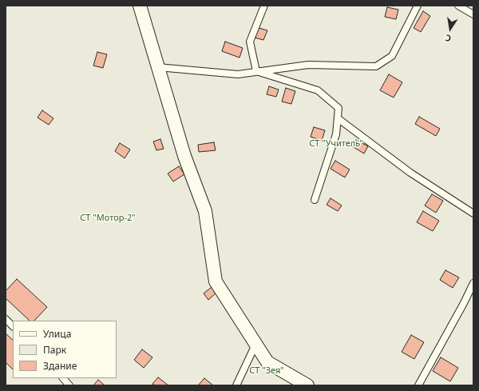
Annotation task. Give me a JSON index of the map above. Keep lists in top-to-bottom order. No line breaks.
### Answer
{"parks":["СТ \"Учитель\"","СТ \"Мотор-2\"","СТ \"Зея\""],"legend":["Улица","Парк","Здание"],"north":"bottom"}
